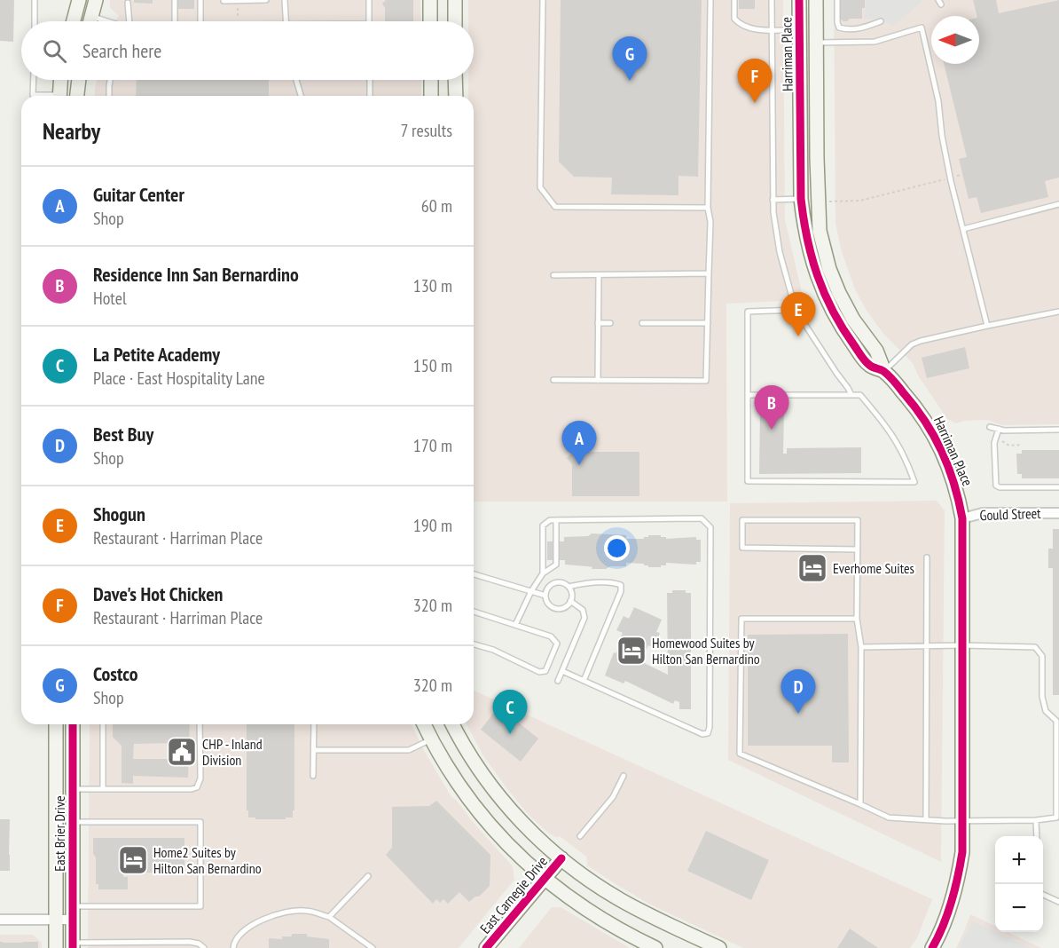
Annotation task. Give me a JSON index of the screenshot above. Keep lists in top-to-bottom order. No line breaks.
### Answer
{"streets":{"street":["Harriman Place","Gould Street","East Brier Drive","East Carnegie Drive"]},"crossings":[["Harriman Place","Gould Street"]],"places":{"hotel":["Everhome Suites","Homewood Suites by Hilton San Bernardino","Home2 Suites by Hilton San Bernardino"],"public building":["CHP - Inland Division"]},"north":"left","page":{"search":"Search here","pins":["G","F","E","B","A","D","C"],"heading":["Nearby","7 results"],"list":[{"mark":"A","name":"Guitar Center","note":"Shop","value":"60 m"},{"mark":"B","name":"Residence Inn San Bernardino","note":"Hotel","value":"130 m"},{"mark":"C","name":"La Petite Academy","note":"Place · East Hospitality Lane","value":"150 m"},{"mark":"D","name":"Best Buy","note":"Shop","value":"170 m"},{"mark":"E","name":"Shogun","note":"Restaurant · Harriman Place","value":"190 m"},{"mark":"F","name":"Dave's Hot Chicken","note":"Restaurant · Harriman Place","value":"320 m"},{"mark":"G","name":"Costco","note":"Shop","value":"320 m"}],"map_buttons":["+","−"]}}
